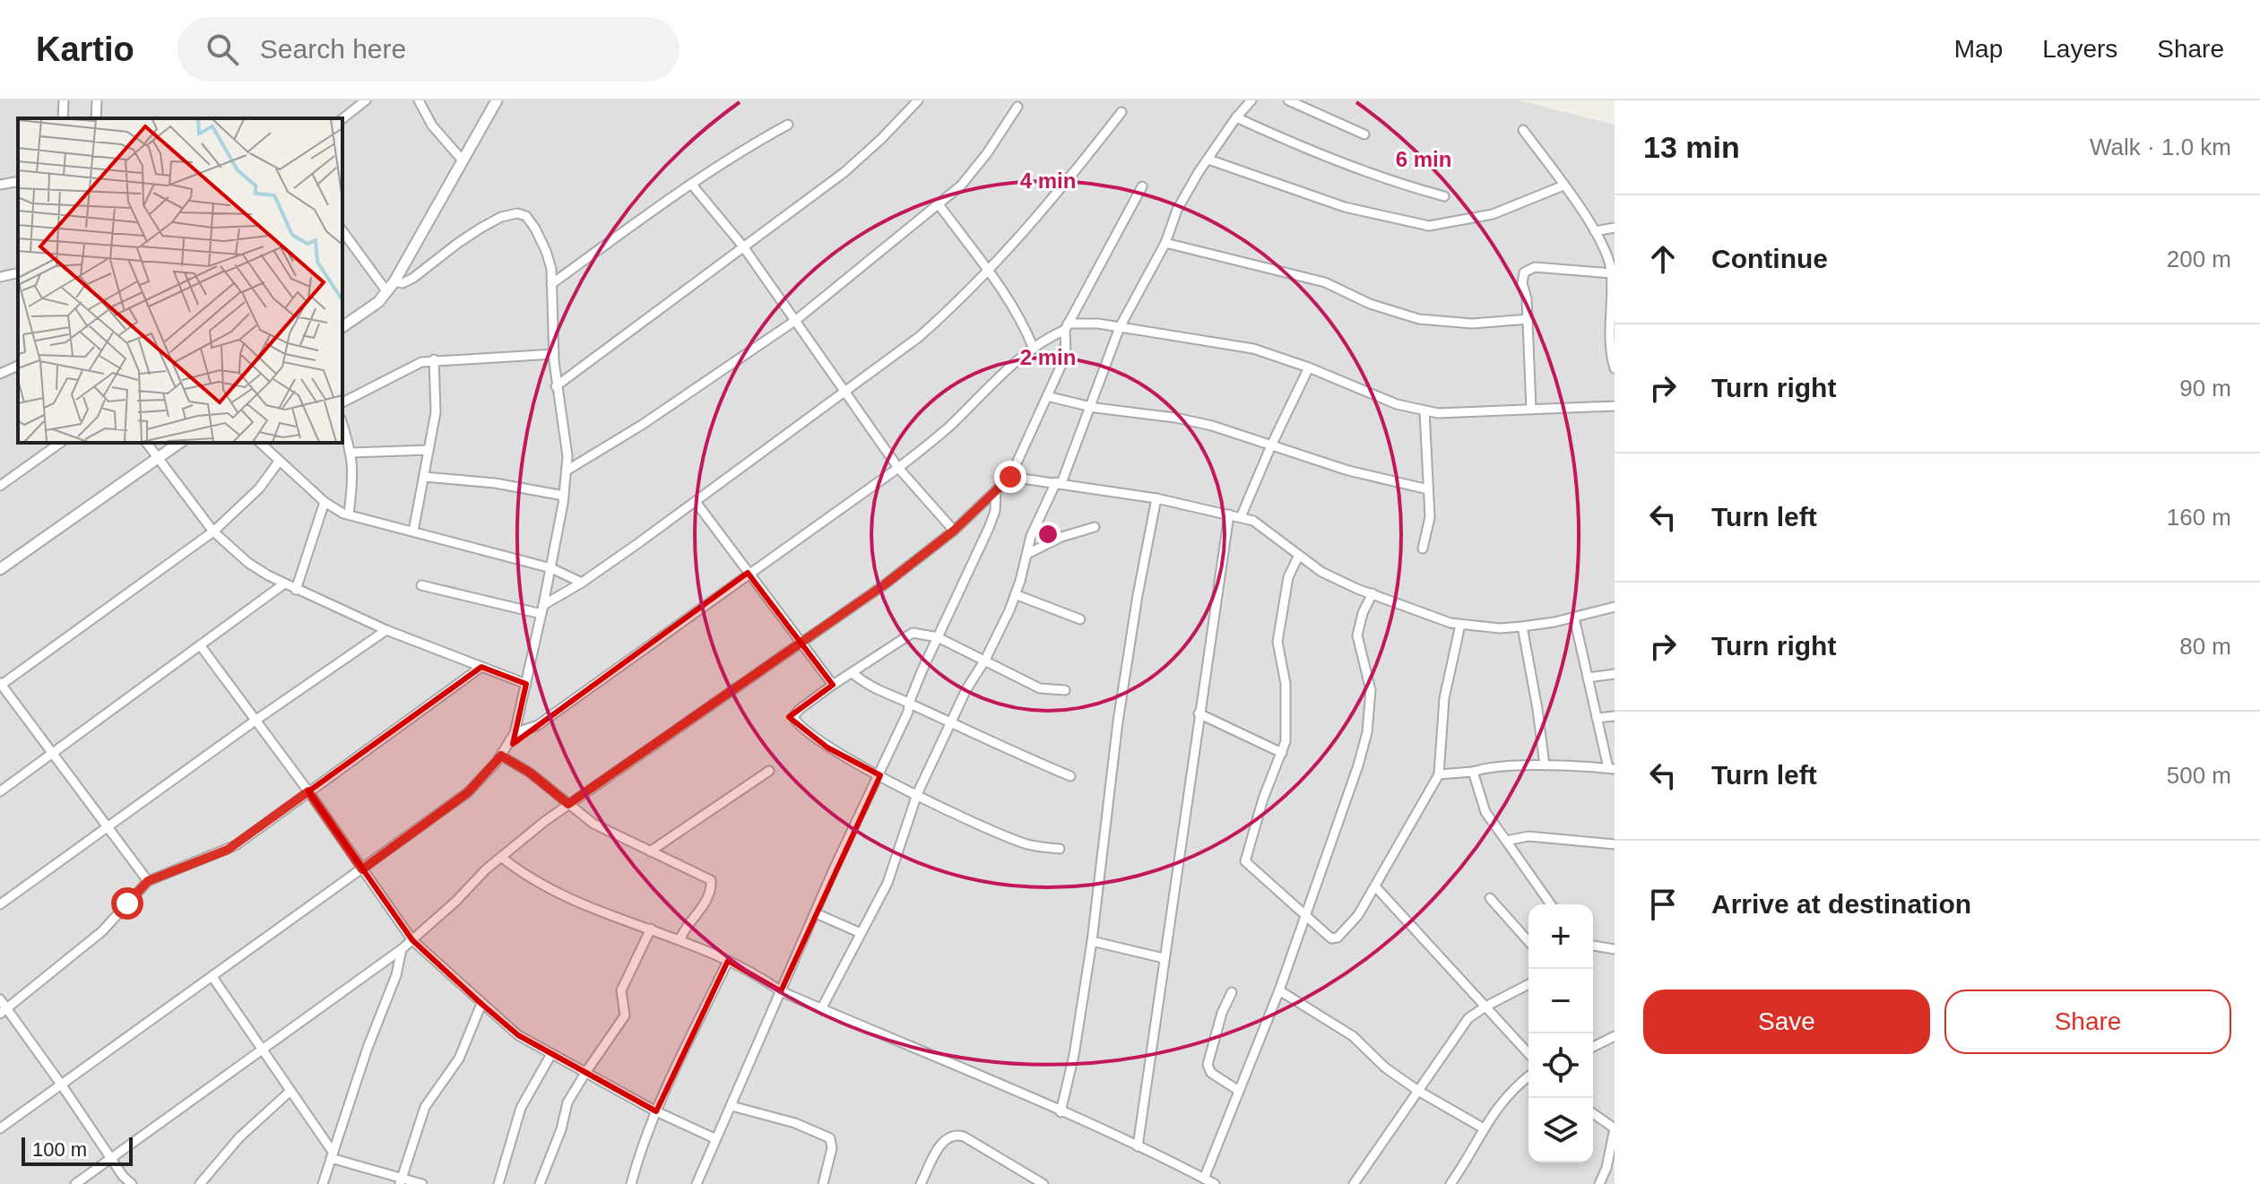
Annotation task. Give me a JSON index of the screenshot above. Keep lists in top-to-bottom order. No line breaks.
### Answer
{"scale_bar":"100 m","page":{"header":"Kartio","search":"Search here","nav":["Map","Layers","Share"],"heading":["13 min","Walk · 1.0 km"],"list":[["Continue","200 m"],["Turn right","90 m"],["Turn left","160 m"],["Turn right","80 m"],["Turn left","500 m"],"Arrive at destination"],"map_buttons":["+","−"],"buttons":["Save","Share"],"scale":"100 m"},"rings":["6 min","4 min","2 min"]}
